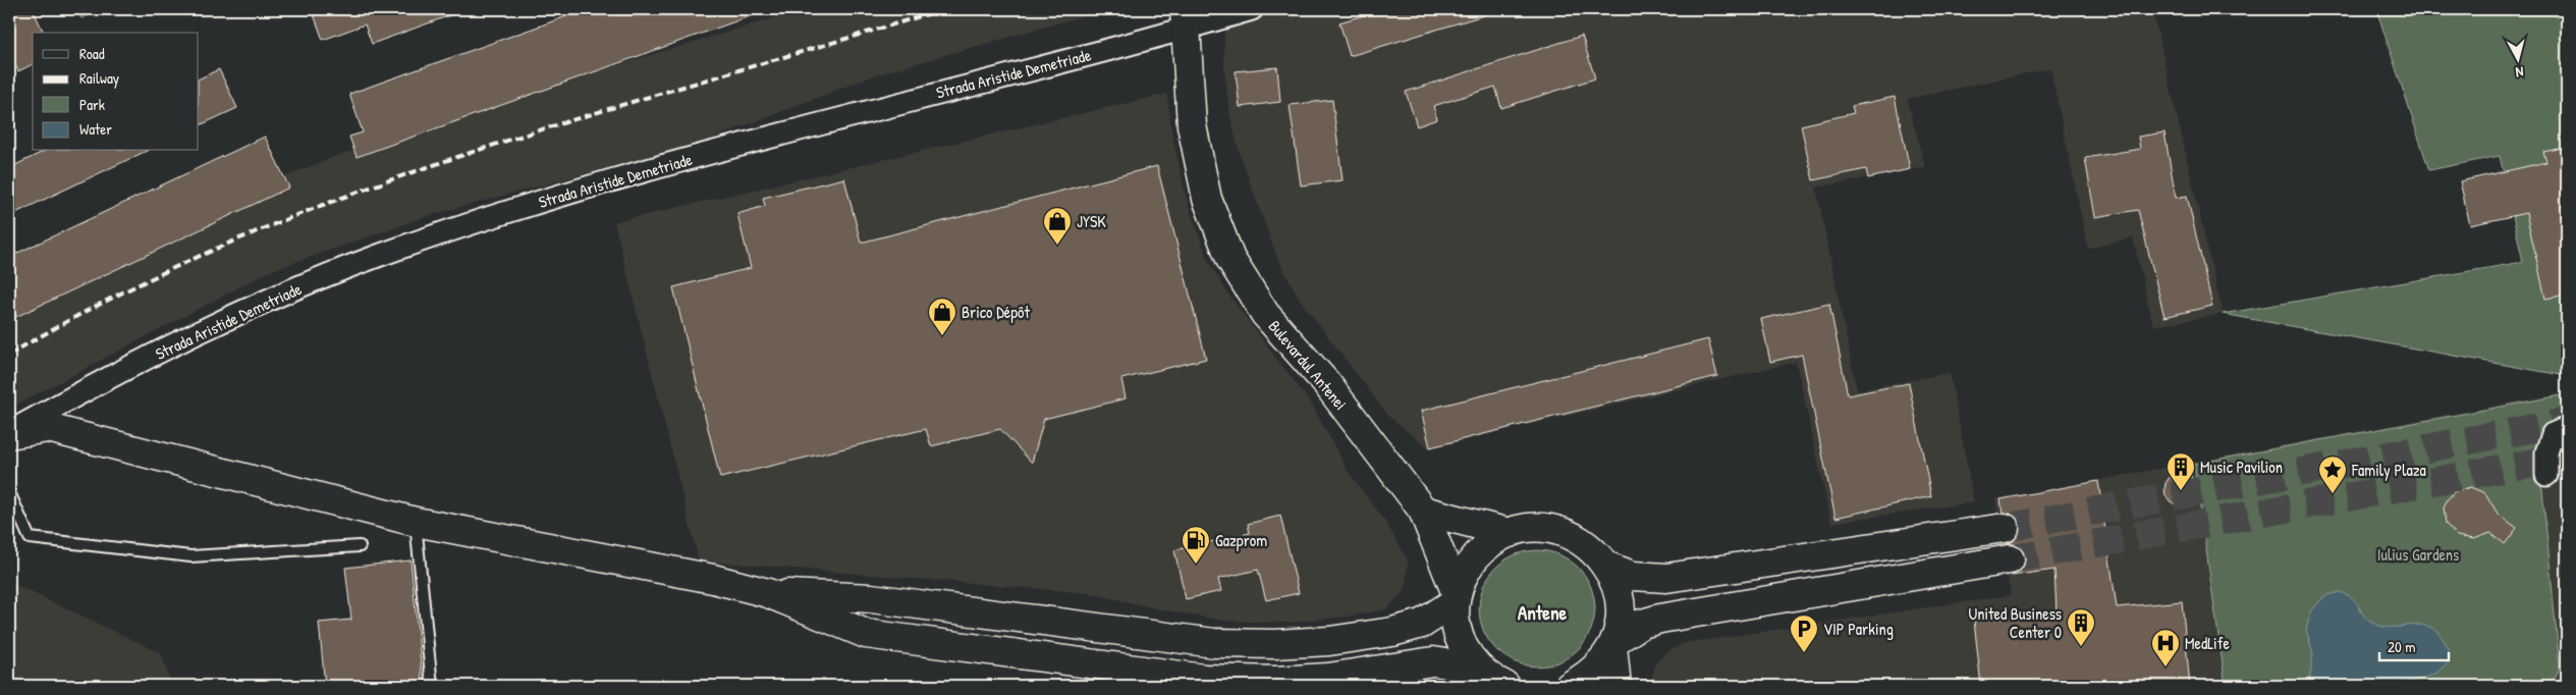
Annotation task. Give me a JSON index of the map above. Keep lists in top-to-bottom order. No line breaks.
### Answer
{"streets":{"street":["Strada Aristide Demetriade","Bulevardul Antenei"]},"crossings":[["Strada Aristide Demetriade","Bulevardul Antenei"]],"districts":["Antene"],"parks":["Iulius Gardens"],"places":{"shop":["JYSK","Brico Dépôt"],"building":["Music Pavilion","United Business Center 0"],"place":["Family Plaza"],"fuel station":["Gazprom"],"parking":["VIP Parking"],"hospital":["MedLife"]},"legend":["Road","Railway","Park","Water"],"scale_bar":"20 m","north":"bottom"}
